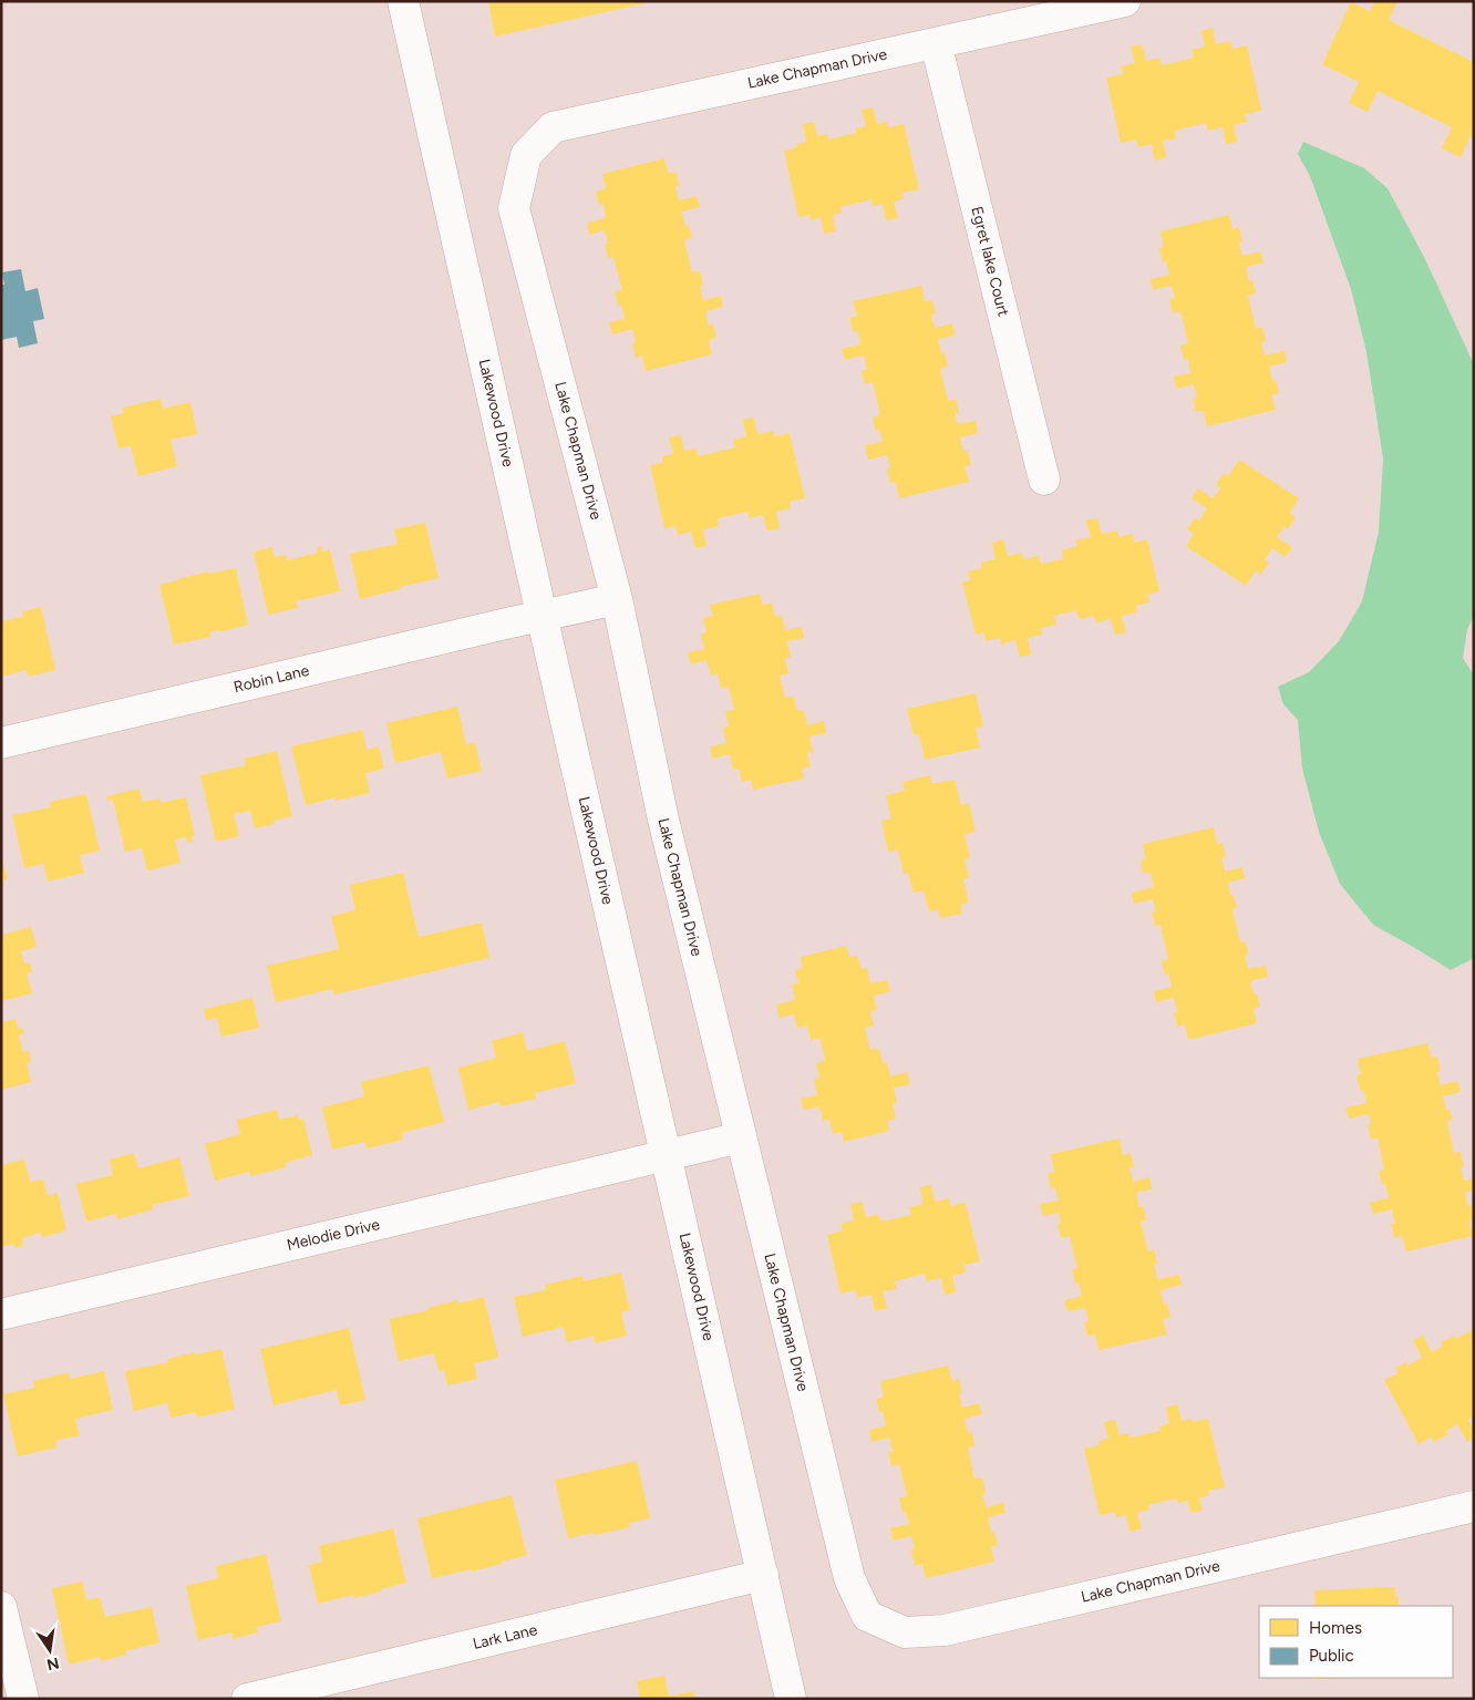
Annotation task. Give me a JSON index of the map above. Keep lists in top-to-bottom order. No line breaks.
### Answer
{"streets":{"street":["Lake Chapman Drive","Egret lake Court","Lakewood Drive","Robin Lane","Melodie Drive","Lark Lane"]},"crossings":[["Lake Chapman Drive","Egret lake Court"],["Lake Chapman Drive","Robin Lane"],["Lake Chapman Drive","Melodie Drive"],["Lakewood Drive","Robin Lane"],["Lakewood Drive","Melodie Drive"],["Lakewood Drive","Lark Lane"]],"legend":["Homes","Public"],"north":"bottom"}
